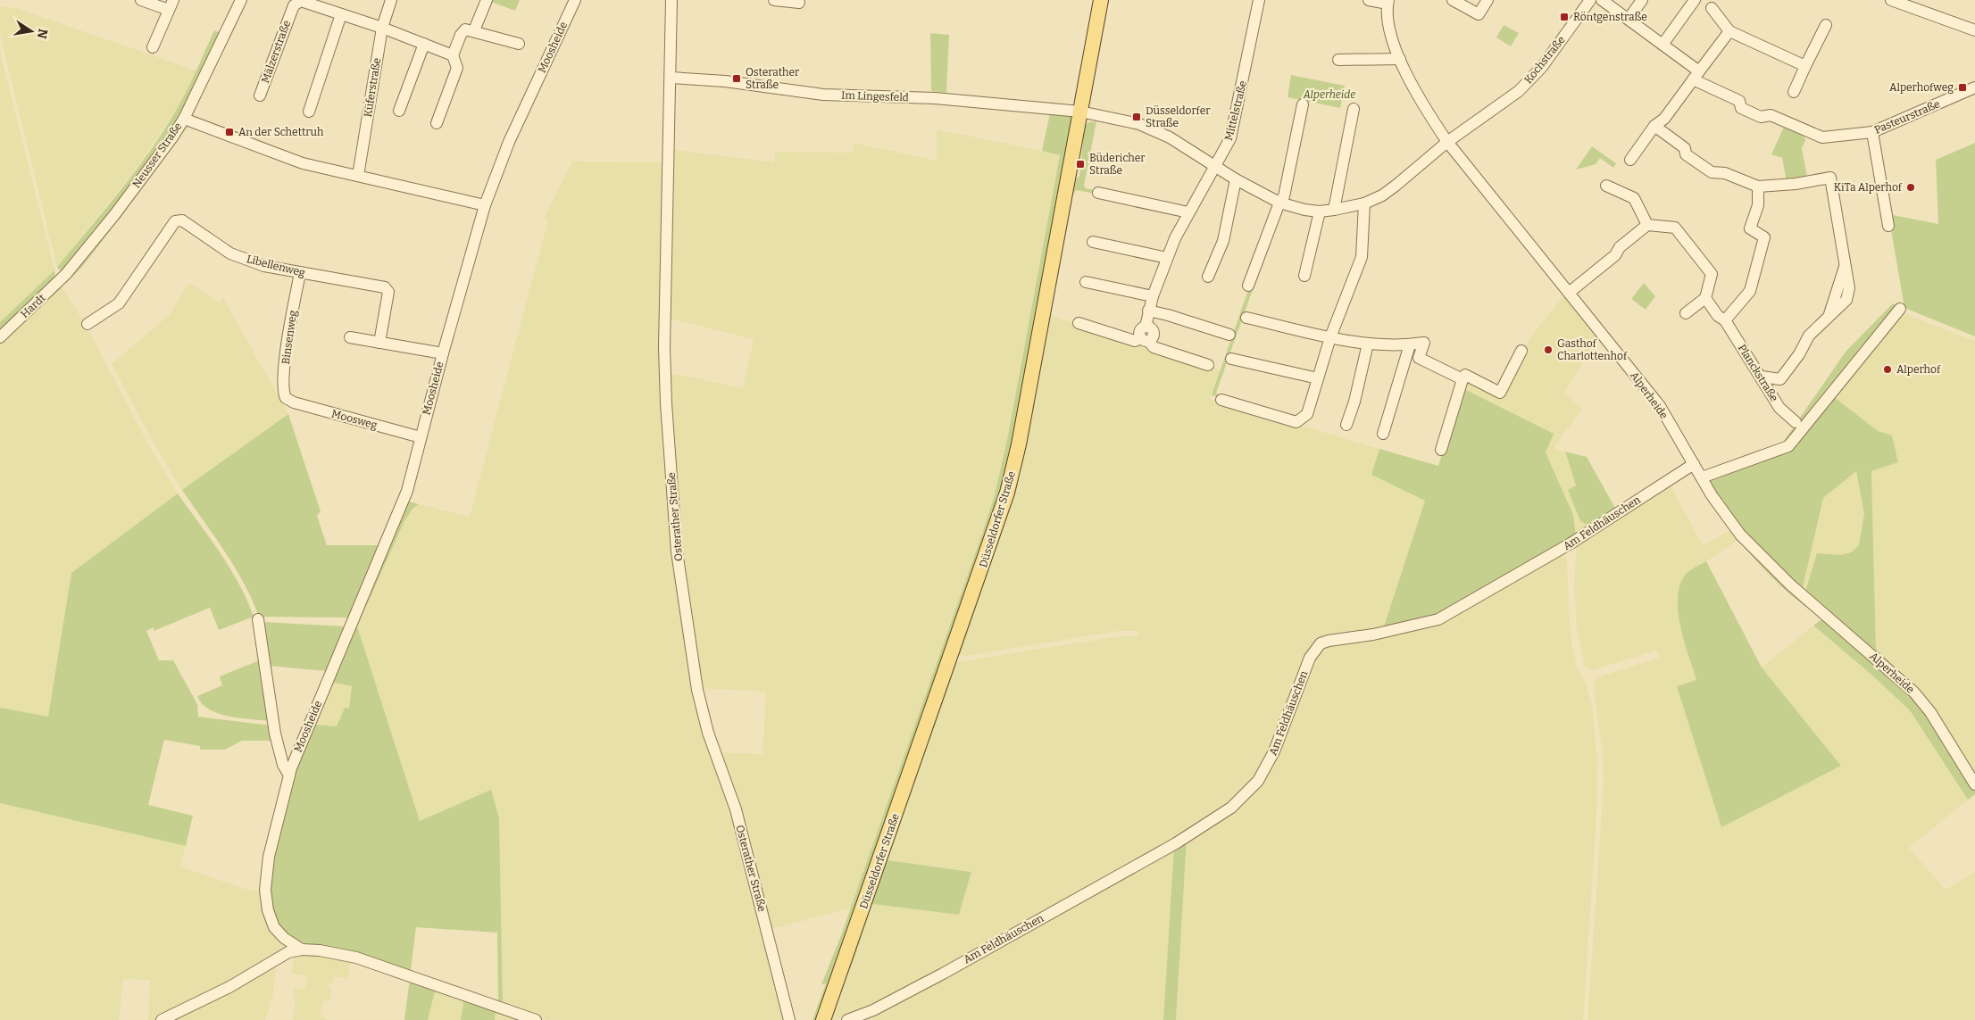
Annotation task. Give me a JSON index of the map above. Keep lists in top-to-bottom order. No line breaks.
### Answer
{"streets":{"main road":["Düsseldorfer Straße"],"street":["Moosheide","Mälzerstraße","Kochstraße","Küferstraße","Im Lingesfeld","Mittelstraße","Pasteurstraße","Neusser Straße","Libellenweg","Hardt","Binsenweg","Planckstraße","Alperheide","Moosweg","Osterather Straße","Am Feldhäuschen"]},"crossings":[["Moosheide","Moosweg"],["Mälzerstraße","Küferstraße"],["Kochstraße","Alperheide"],["Im Lingesfeld","Osterather Straße"],["Im Lingesfeld","Düsseldorfer Straße"],["Neusser Straße","Hardt"],["Libellenweg","Binsenweg"],["Binsenweg","Moosweg"],["Alperheide","Am Feldhäuschen"]],"parks":["Alperheide"],"places":{"transit":["Röntgenstraße","Osterather Straße","Alperhofweg","Düsseldorfer Straße","An der Schettruh","Büdericher Straße"],"other":["KiTa Alperhof","Gasthof Charlottenhof","Alperhof"]},"north":"right"}
